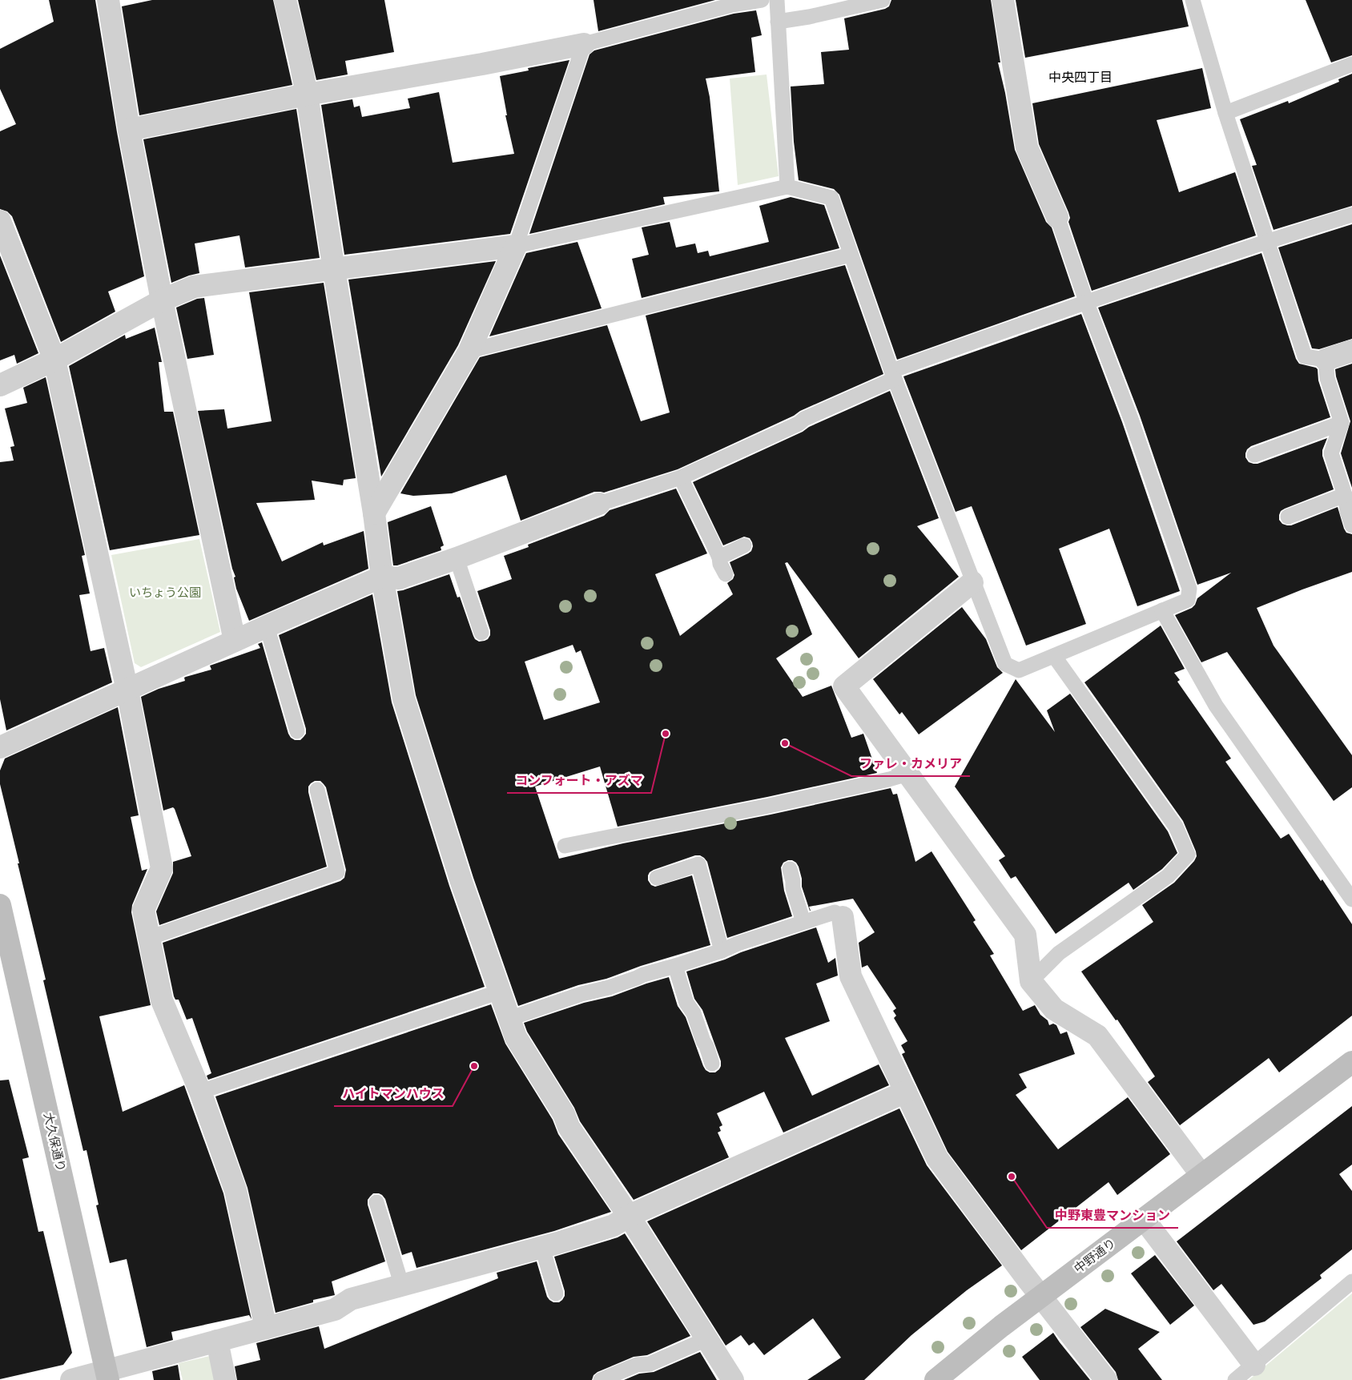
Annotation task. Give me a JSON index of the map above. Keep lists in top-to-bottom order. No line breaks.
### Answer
{"streets":{"main road":["大久保通り","中野通り"]},"districts":["中央四丁目"],"parks":["いちょう公園"],"places":["コンフォート・アズマ","ファレ・カメリア","ハイトマンハウス","中野東豊マンション"]}
